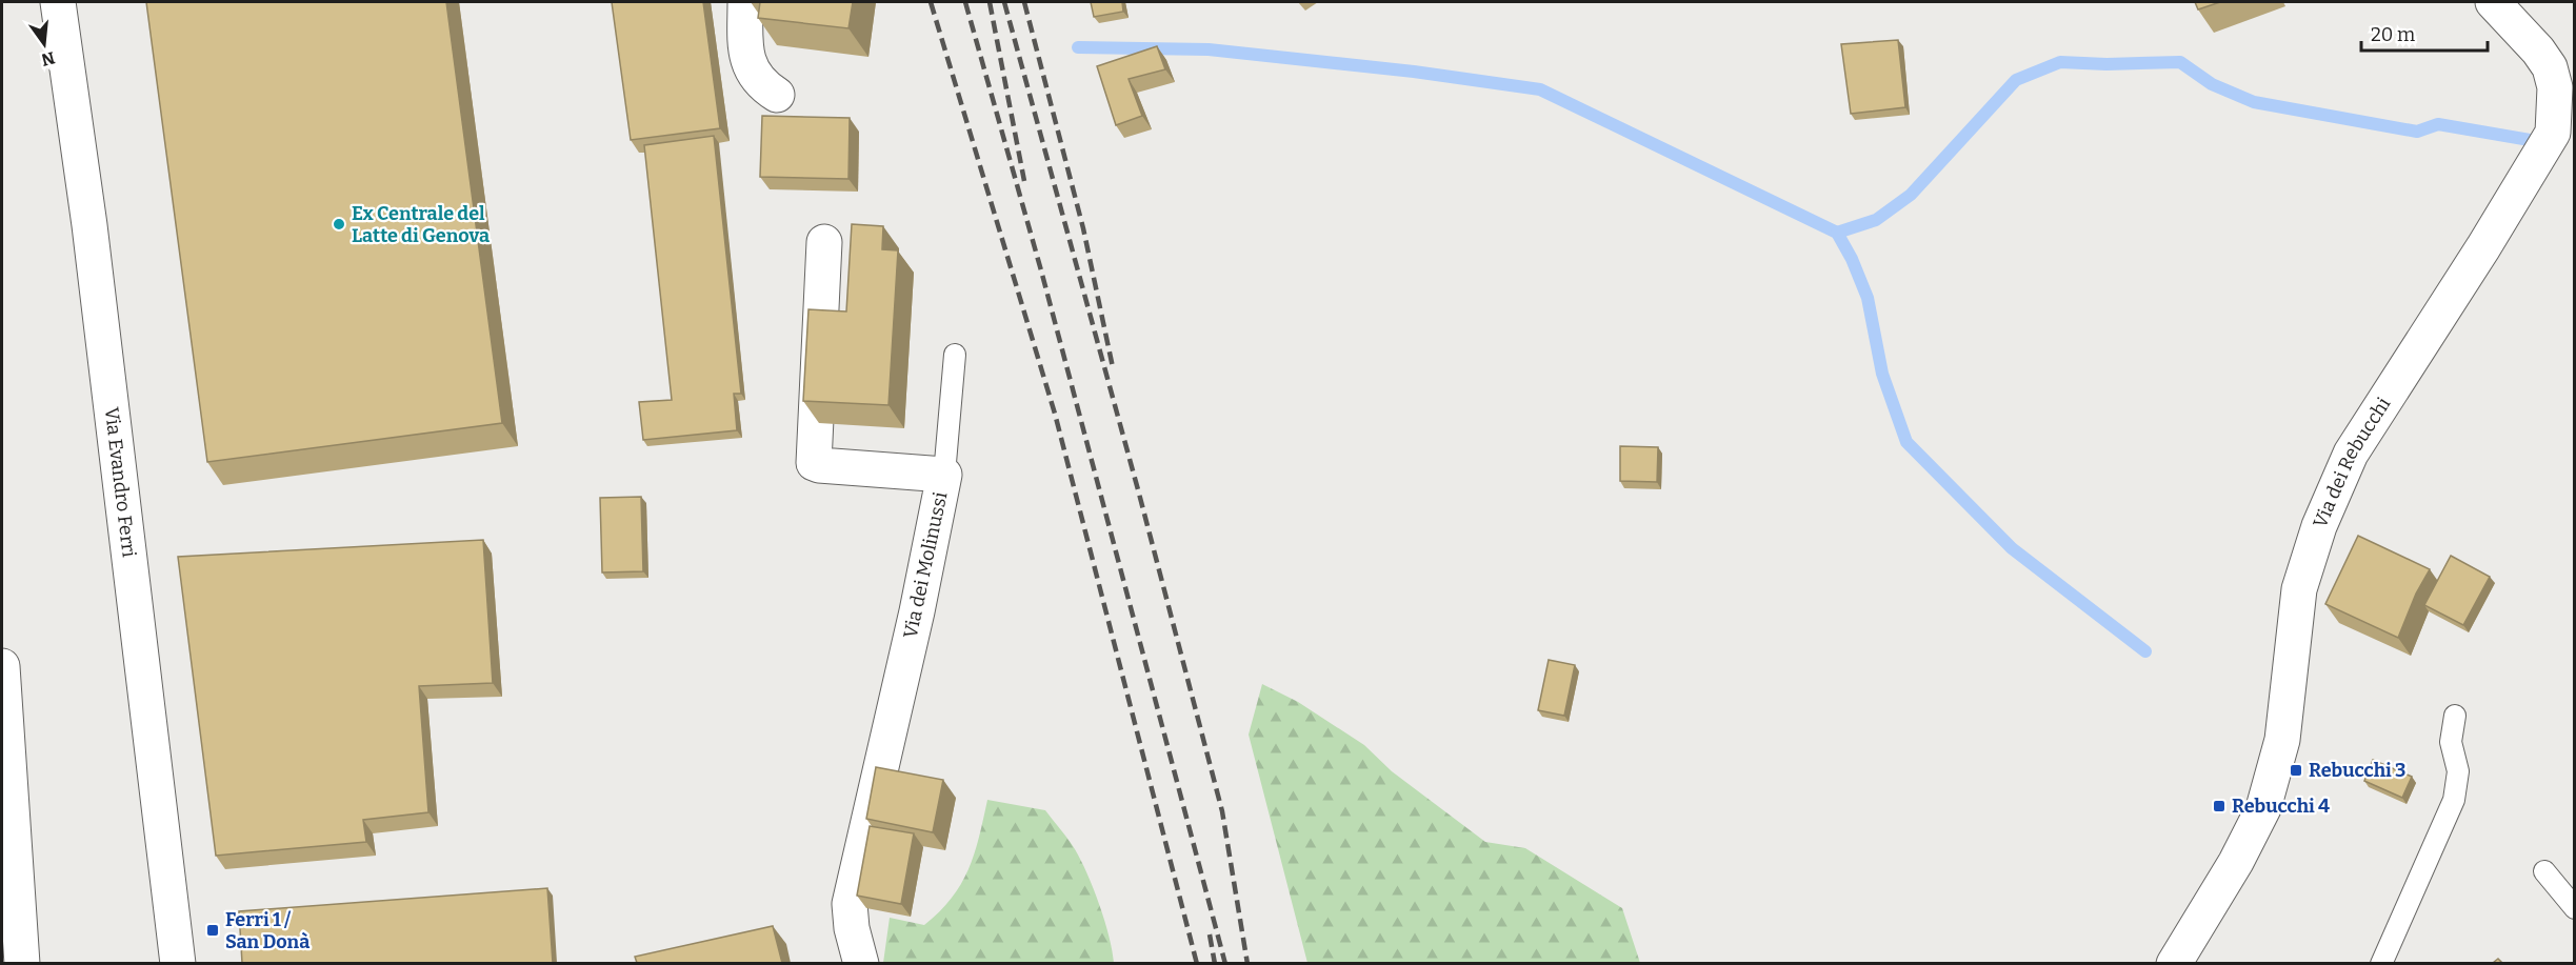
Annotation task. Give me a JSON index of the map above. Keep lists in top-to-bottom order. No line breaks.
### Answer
{"streets":{"street":["Via dei Rebucchi","Via Evandro Ferri","Via dei Molinussi"]},"places":{"other":["Ex Centrale del Latte di Genova"],"transit":["Rebucchi 3","Rebucchi 4","Ferri 1 / San Donà"]},"scale_bar":"20 m","north":"bottom"}
